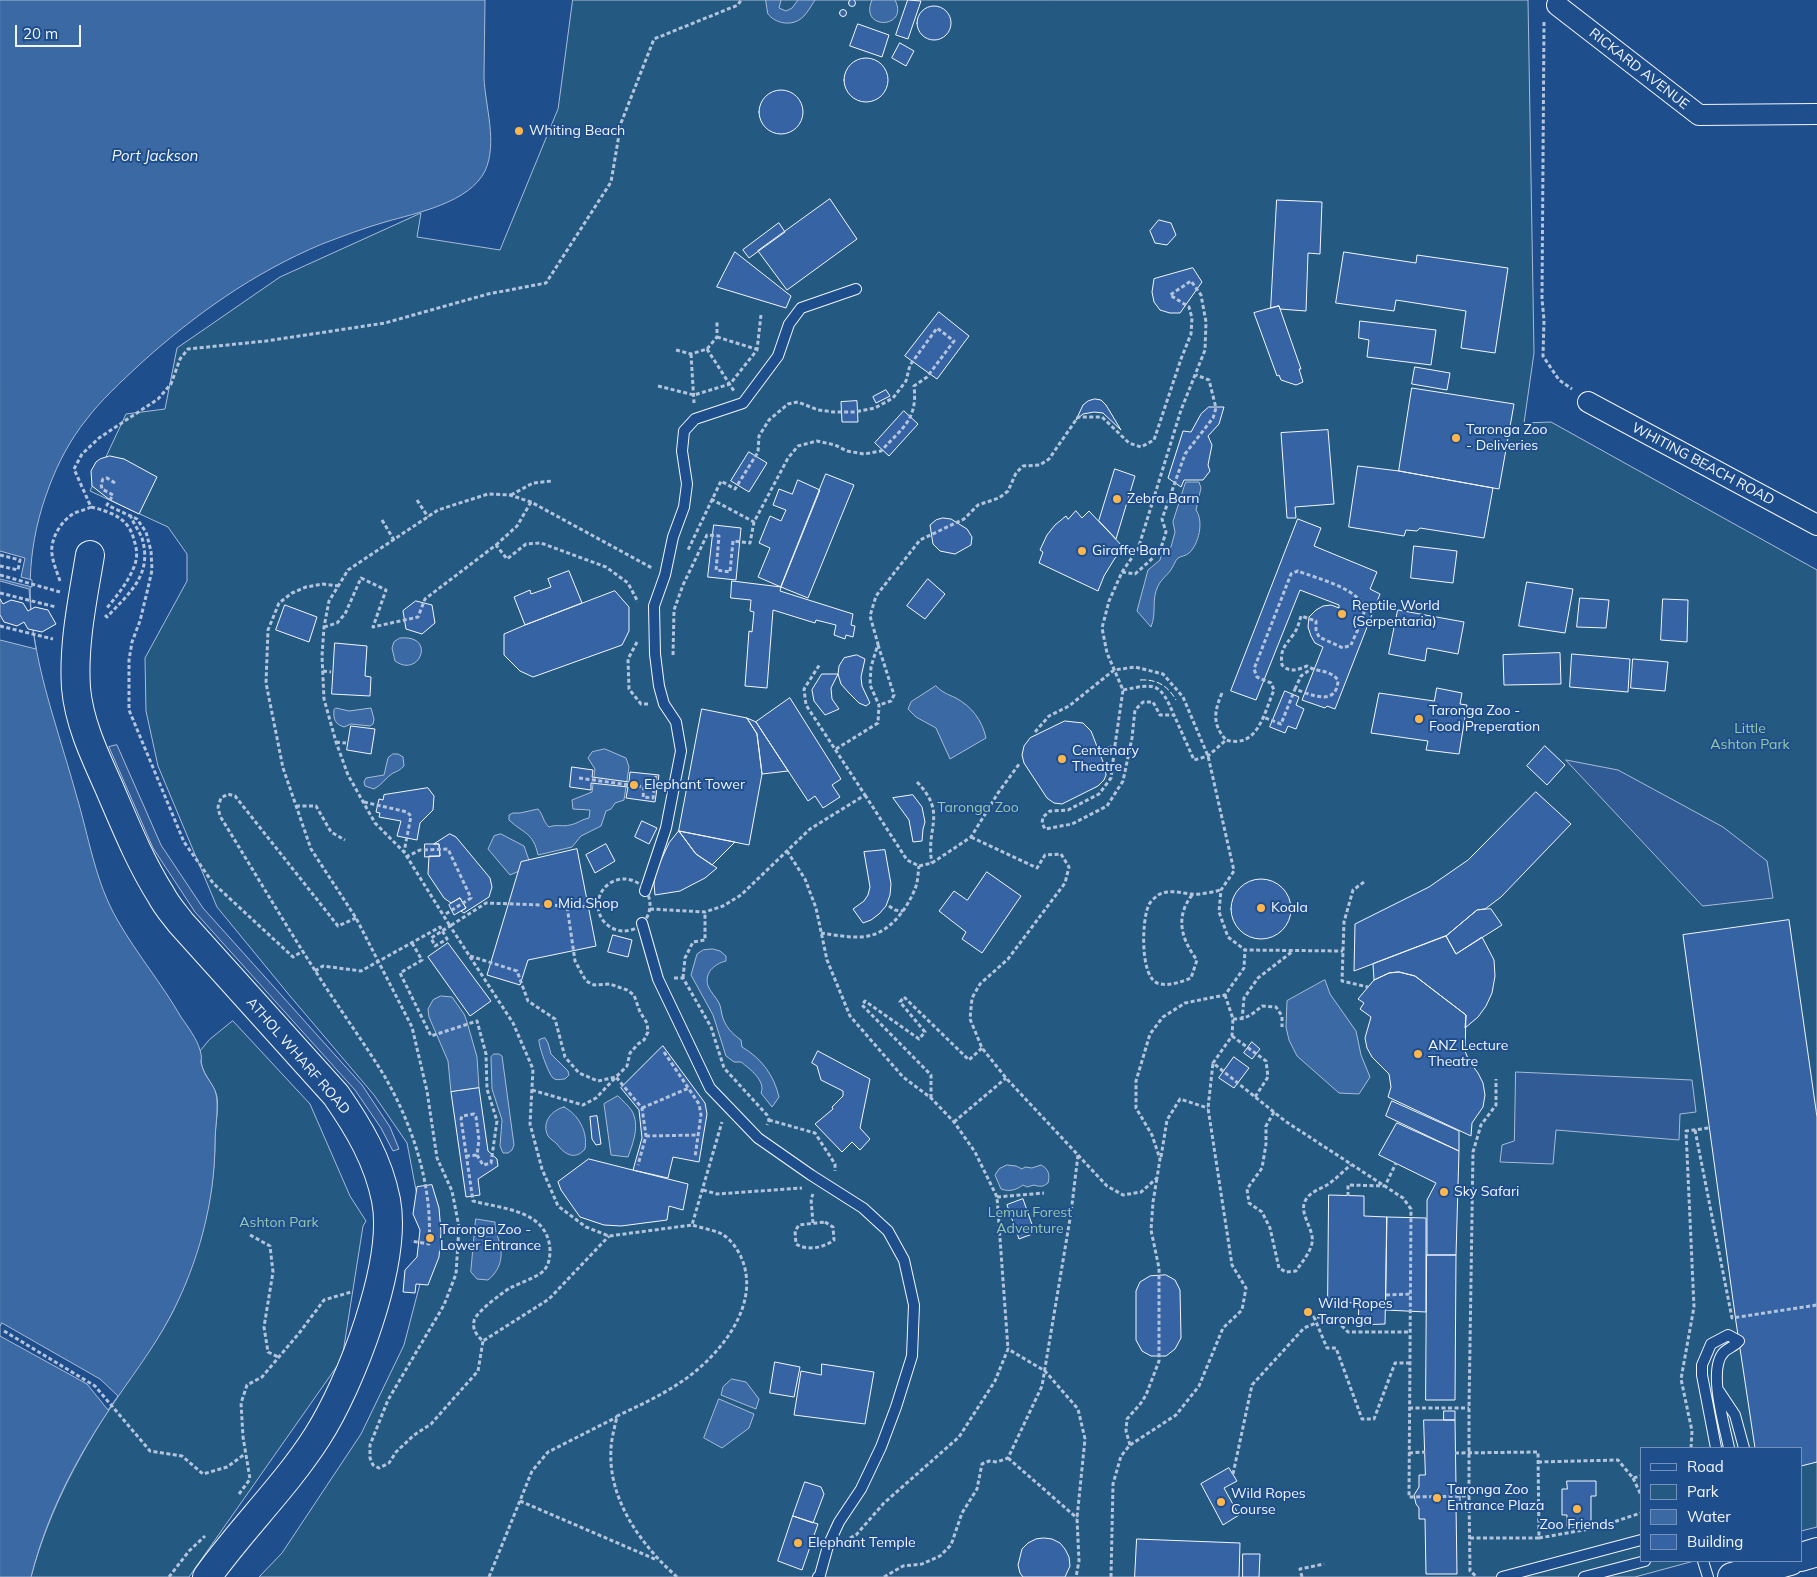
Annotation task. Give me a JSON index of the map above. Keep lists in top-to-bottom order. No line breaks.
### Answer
{"streets":{"main road":["ATHOL WHARF ROAD"],"street":["RICKARD AVENUE","WHITING BEACH ROAD"]},"water":["Port Jackson"],"parks":["Little Ashton Park","Taronga Zoo","Lemur Forest Adventure","Ashton Park"],"places":["Whiting Beach","Taronga Zoo - Deliveries","Zebra Barn","Giraffe Barn","Reptile World (Serpentaria)","Taronga Zoo - Food Preperation","Centenary Theatre","Elephant Tower","Mid Shop","Koala","ANZ Lecture Theatre","Sky Safari","Taronga Zoo - Lower Entrance","Wild Ropes Taronga","Taronga Zoo Entrance Plaza","Wild Ropes Course","Zoo Friends","Elephant Temple"],"legend":["Road","Park","Water","Building"],"scale_bar":"20 m"}
